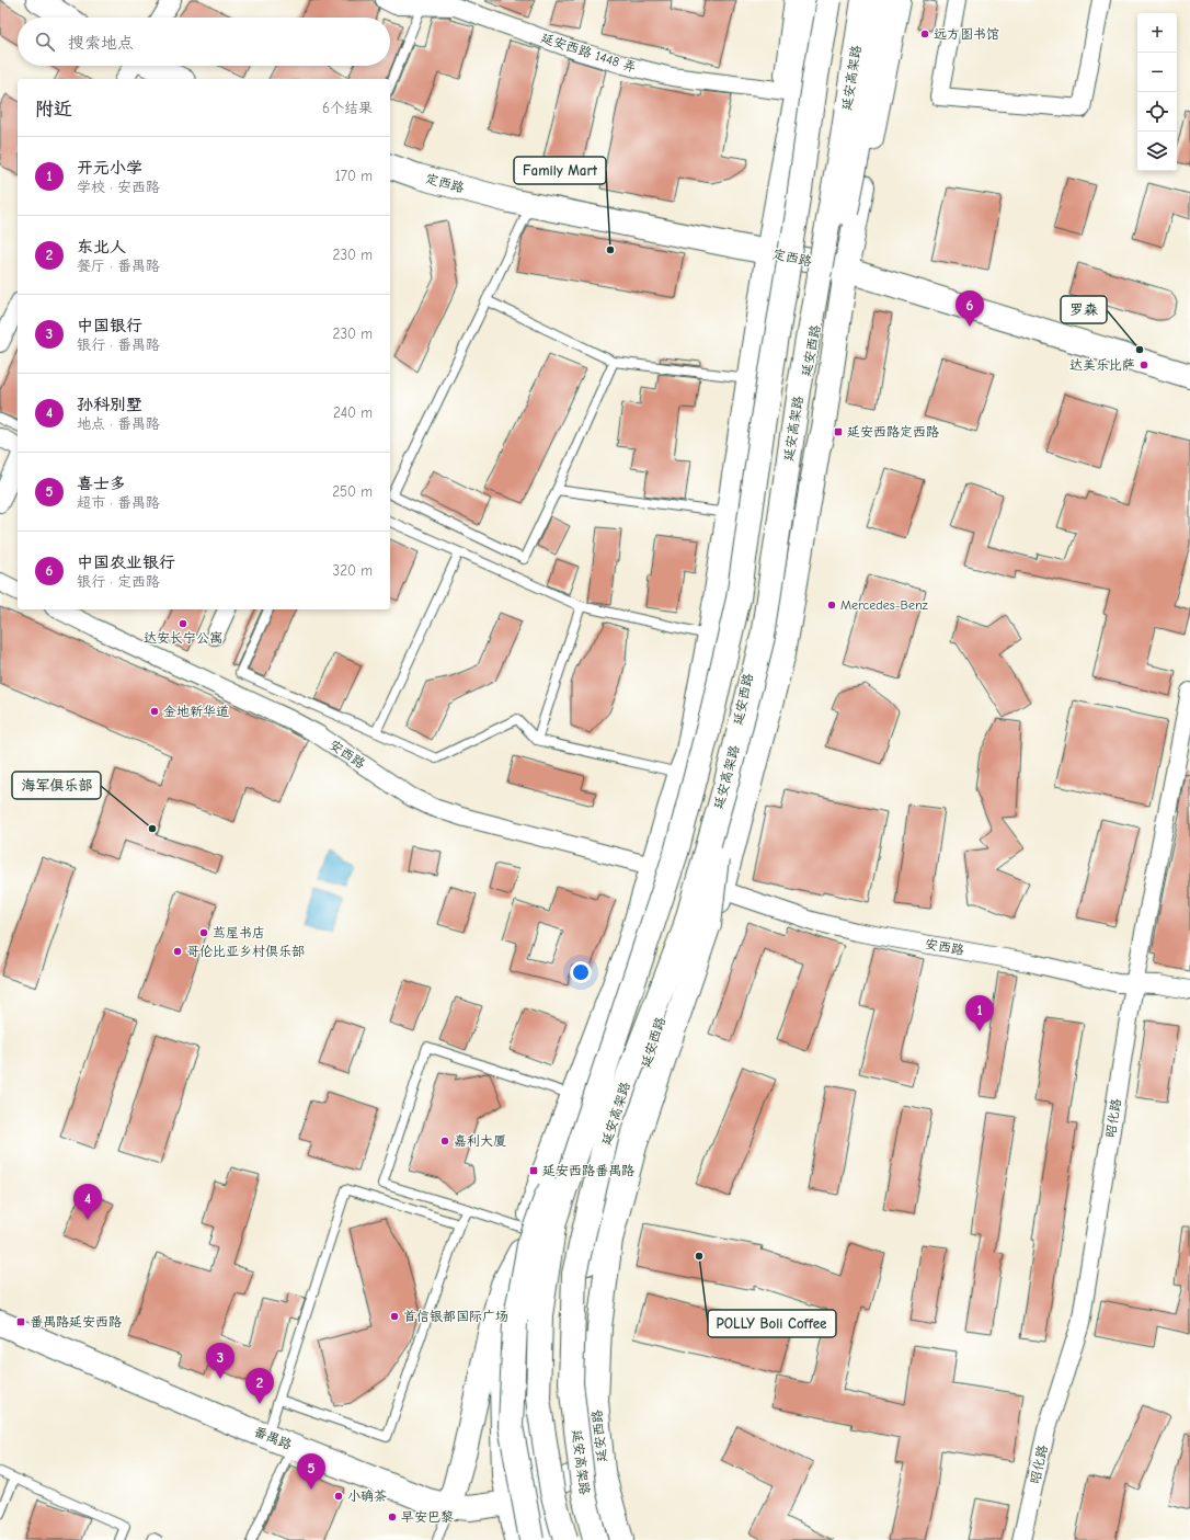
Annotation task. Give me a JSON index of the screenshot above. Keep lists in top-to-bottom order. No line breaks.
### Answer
{"streets":{"main road":["延安高架路","定西路","延安西路","番禺路"],"street":["延安西路 1448 弄","安西路","昭化路"]},"crossings":[["定西路","延安西路"],["延安西路","安西路"],["延安西路","番禺路"],["安西路","昭化路"]],"places":{"other":["远方图书馆","Family Mart","罗森","达美乐比萨","Mercedes-Benz","达安长宁公寓","金地新华道","海军俱乐部","茑屋书店","哥伦比亚乡村俱乐部","嘉利大厦","POLLY Boli Coffee","首信银都国际广场","小确茶","早安巴黎"],"transit":["延安西路定西路","延安西路番禺路","番禺路延安西路"]},"page":{"map_buttons":["+","−"],"search":"搜索地点","heading":["附近","6个结果"],"list":[{"mark":"1","name":"开元小学","note":"学校 · 安西路","value":"170 m"},{"mark":"2","name":"东北人","note":"餐厅 · 番禺路","value":"230 m"},{"mark":"3","name":"中国银行","note":"银行 · 番禺路","value":"230 m"},{"mark":"4","name":"孙科别墅","note":"地点 · 番禺路","value":"240 m"},{"mark":"5","name":"喜士多","note":"超市 · 番禺路","value":"250 m"},{"mark":"6","name":"中国农业银行","note":"银行 · 定西路","value":"320 m"}],"pins":["6","1","4","3","2","5"]}}
